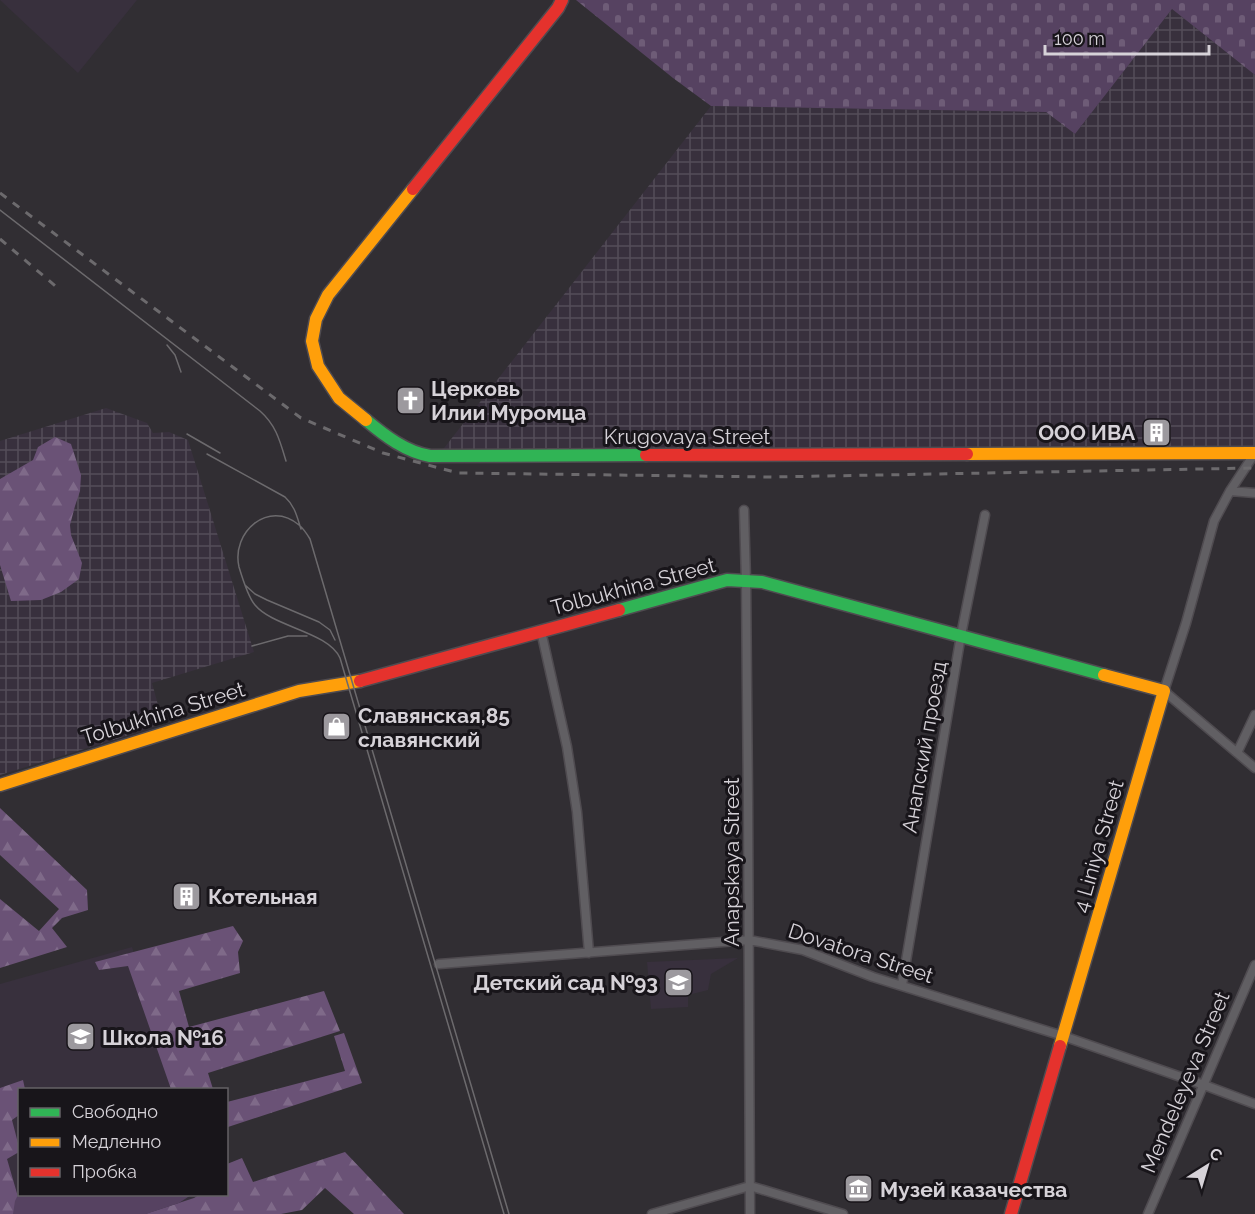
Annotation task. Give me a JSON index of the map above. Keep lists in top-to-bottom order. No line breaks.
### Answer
{"streets":{"street":["Krugovaya Street","Tolbukhina Street","Анапский проезд","4 Liniya Street","Anapskaya Street","Dovatora Street","Mendeleyeva Street"]},"crossings":[["Krugovaya Street","4 Liniya Street"],["Tolbukhina Street","Анапский проезд"],["Tolbukhina Street","4 Liniya Street"],["Tolbukhina Street","Anapskaya Street"],["Анапский проезд","Dovatora Street"],["4 Liniya Street","Dovatora Street"],["Anapskaya Street","Dovatora Street"],["Dovatora Street","Mendeleyeva Street"]],"places":{"church":["Церковь Илии Муромца"],"building":["ООО ИВА","Котельная"],"shop":["Славянская,85 славянский"],"school or university":["Детский сад №93","Школа №16"],"museum":["Музей казачества"]},"legend":["Свободно","Медленно","Пробка"],"scale_bar":"100 m","north":"top right"}
